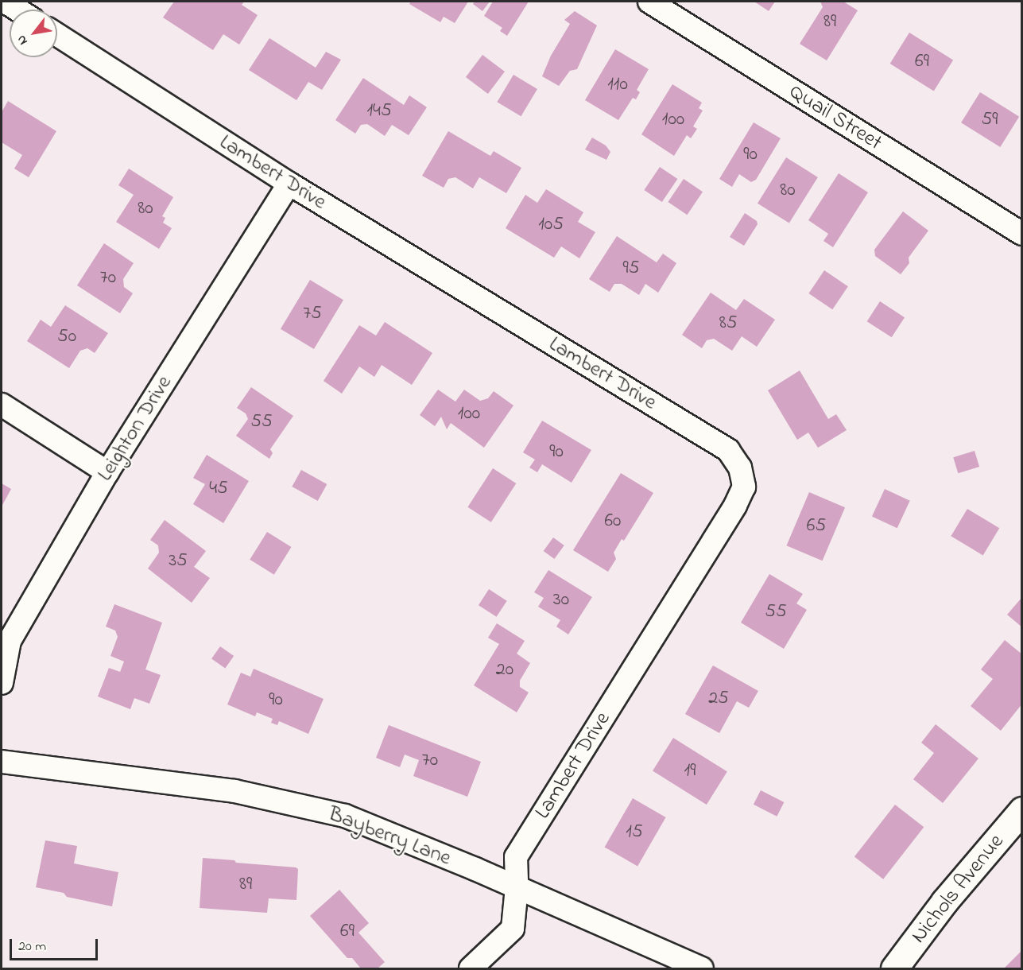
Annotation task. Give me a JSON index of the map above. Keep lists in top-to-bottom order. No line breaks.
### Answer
{"streets":{"main road":["Nichols Avenue"],"street":["Quail Street","Lambert Drive","Leighton Drive","Bayberry Lane"]},"crossings":[["Lambert Drive","Leighton Drive"],["Lambert Drive","Bayberry Lane"]],"house_numbers":["89","69","110","145","100","59","90","80","80","105","95","70","75","85","50","100","55","90","45","60","65","35","30","55","20","25","90","70","19","15","89","69"],"scale_bar":"20 m","north":"bottom left"}
